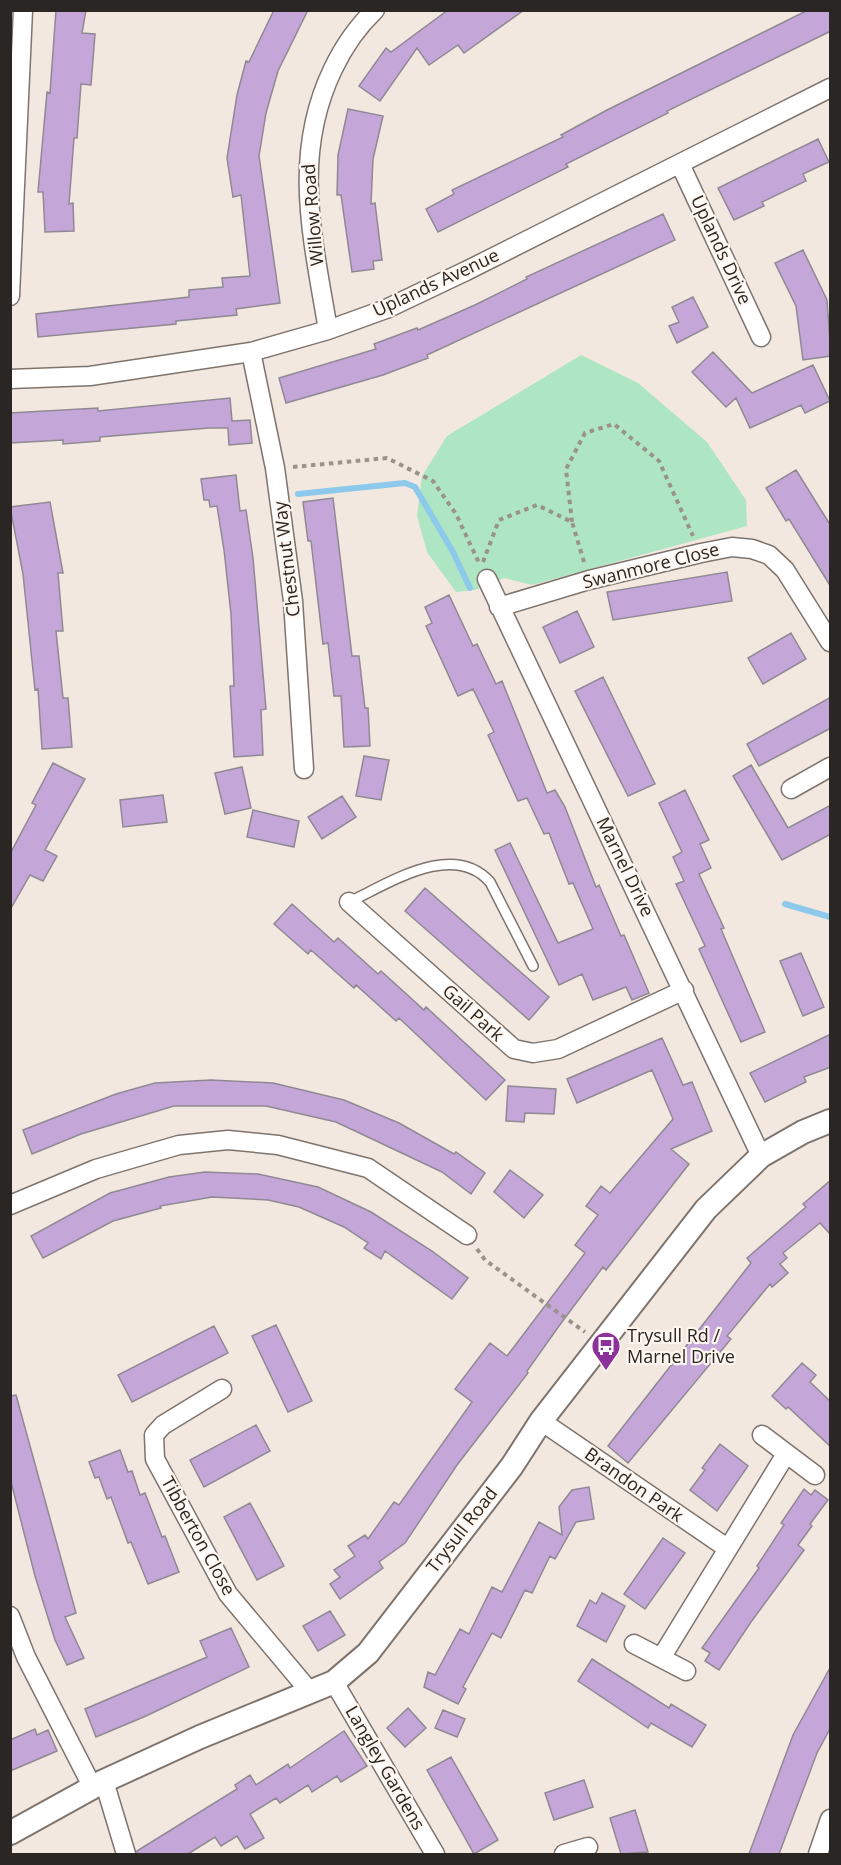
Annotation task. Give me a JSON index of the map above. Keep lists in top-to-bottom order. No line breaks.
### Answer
{"streets":{"street":["Willow Road","Uplands Drive","Uplands Avenue","Chestnut Way","Swanmore Close","Marnel Drive","Gail Park","Brandon Park","Trysull Road","Tibberton Close","Langley Gardens"]},"crossings":[["Willow Road","Uplands Avenue"],["Uplands Drive","Uplands Avenue"],["Uplands Avenue","Chestnut Way"],["Swanmore Close","Marnel Drive"],["Marnel Drive","Gail Park"],["Marnel Drive","Trysull Road"],["Brandon Park","Trysull Road"],["Trysull Road","Tibberton Close"],["Trysull Road","Langley Gardens"]],"places":{"bus stop":["Trysull Rd / Marnel Drive"]}}
